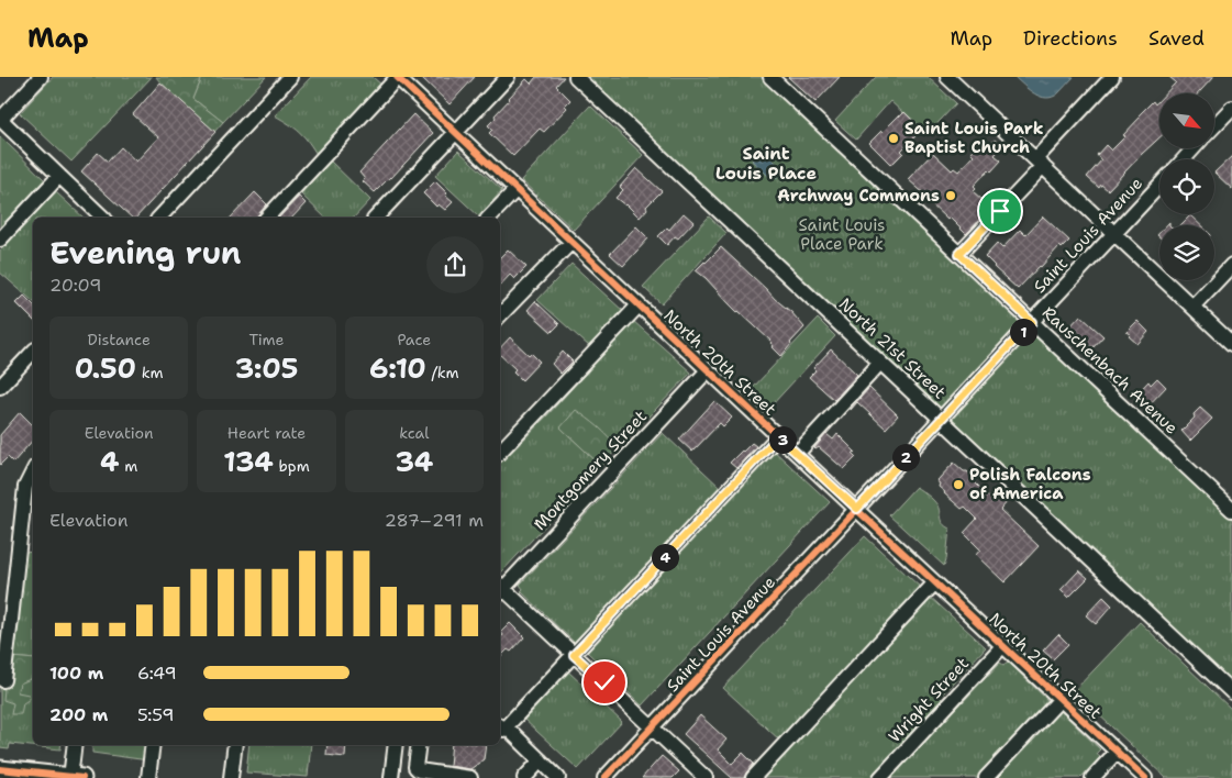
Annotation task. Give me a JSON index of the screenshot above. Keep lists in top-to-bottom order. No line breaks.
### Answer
{"streets":{"street":["Saint Louis Avenue","North 21st Street","North 20th Street","Rauschenbach Avenue","Montgomery Street","Wright Street"]},"crossings":[["Saint Louis Avenue","North 21st Street"],["Saint Louis Avenue","North 20th Street"],["Saint Louis Avenue","Rauschenbach Avenue"],["North 20th Street","Montgomery Street"],["North 20th Street","Wright Street"]],"districts":["Saint Louis Place"],"parks":["Saint Louis Place Park"],"places":["Saint Louis Park Baptist Church","Archway Commons","Polish Falcons of America"],"north":"bottom right","page":{"header":"Map","nav":["Map","Directions","Saved"],"heading":["Evening run","20:09"],"stats":[["Distance","0.50 km"],["Time","3:05"],["Pace","6:10 /km"],["Elevation","4 m"],["Heart rate","134 bpm"],["kcal","34"]],"pins":["1","3","2","4"],"chart":["Elevation","287–291 m"],"list":[{"name":"100 m","note":"6:49"},{"name":"200 m","note":"5:59"}]}}
